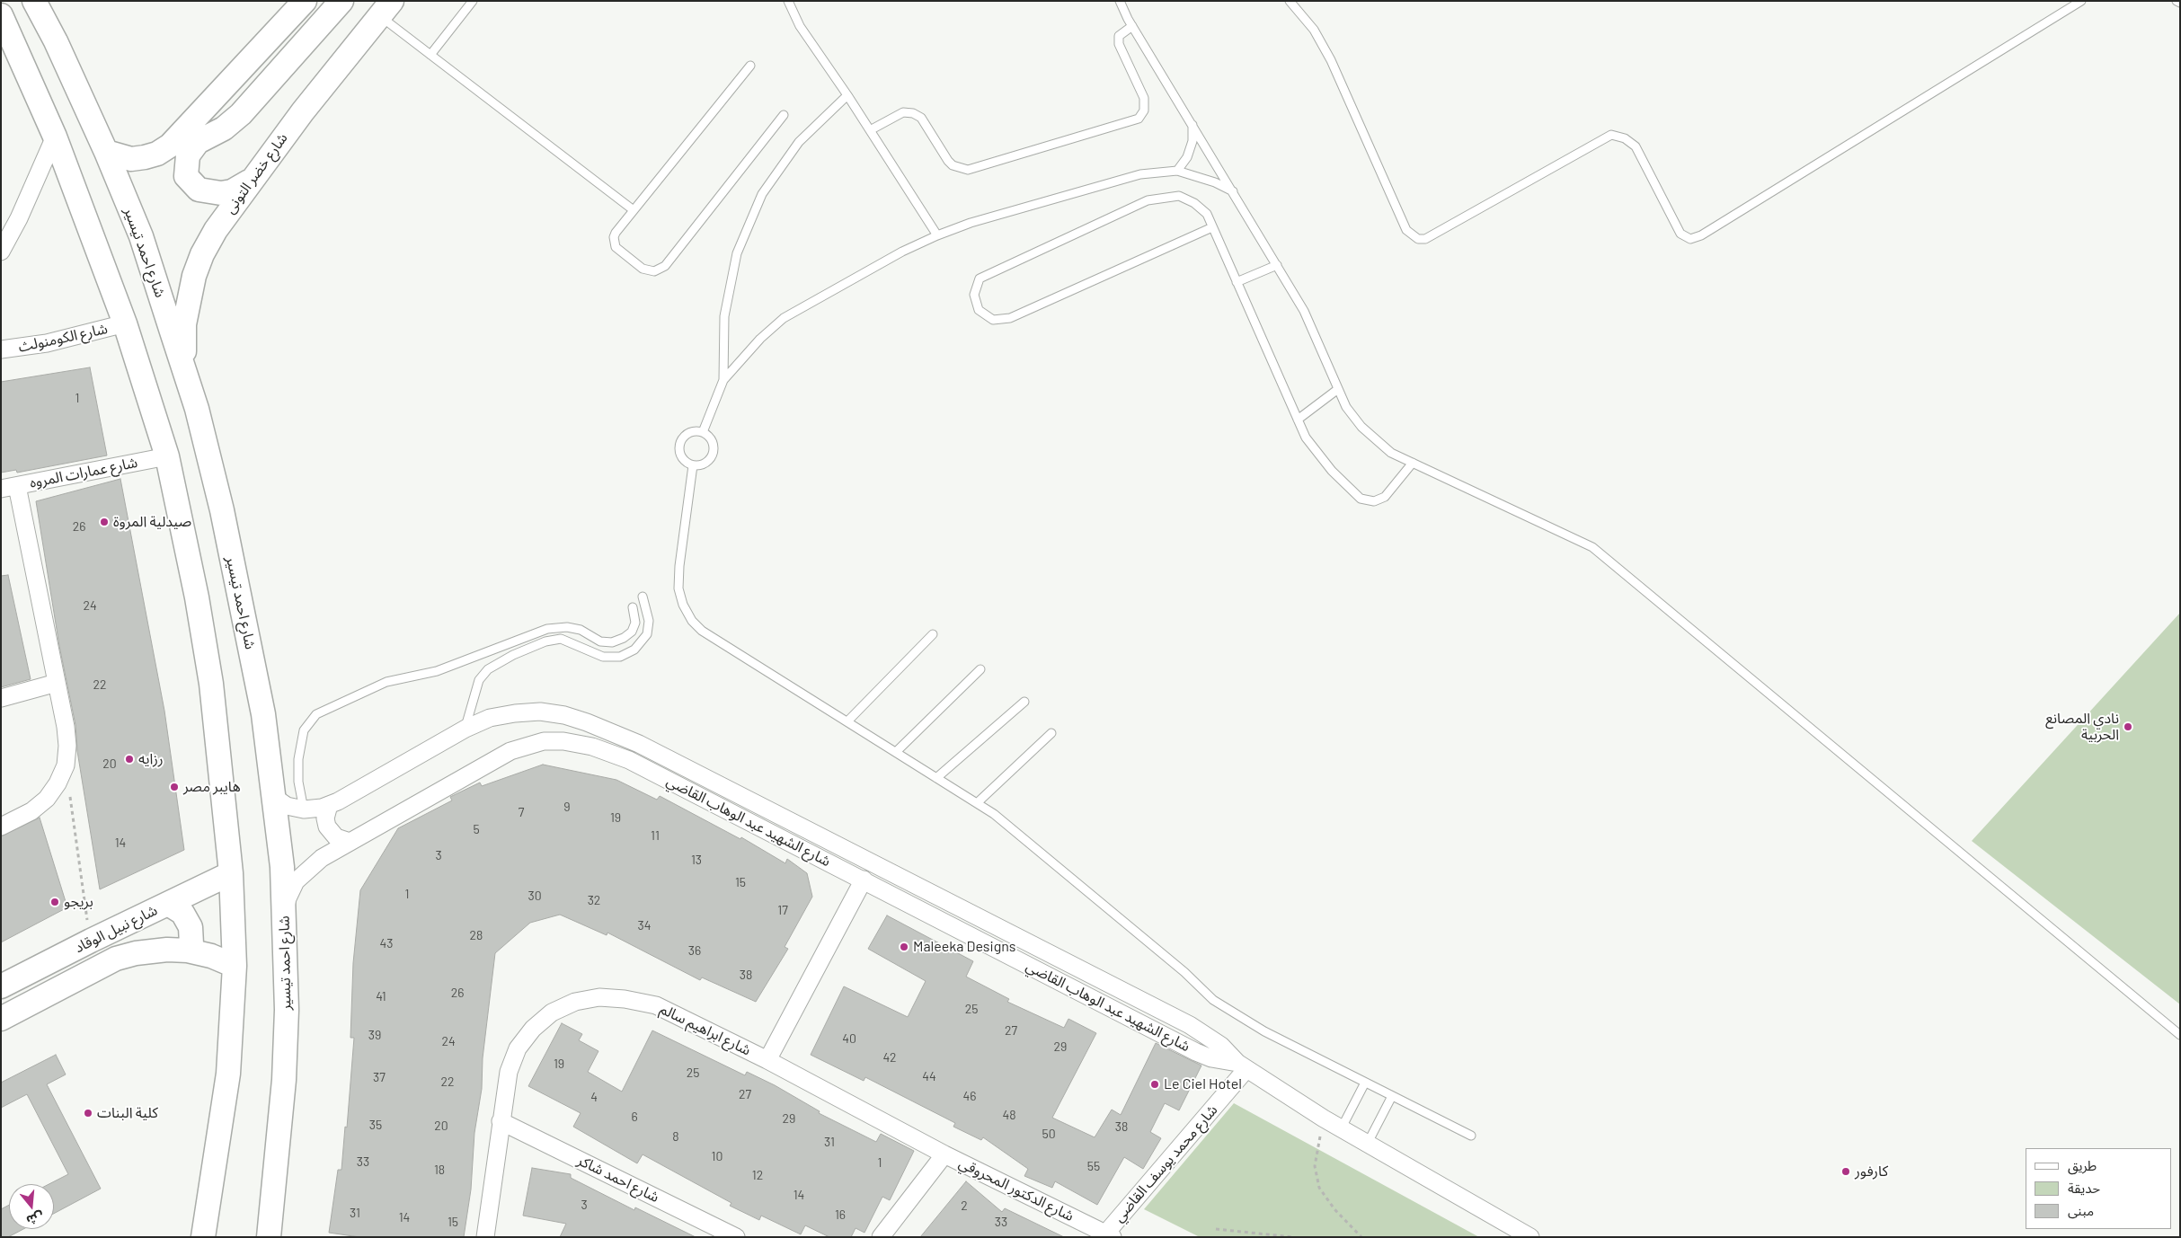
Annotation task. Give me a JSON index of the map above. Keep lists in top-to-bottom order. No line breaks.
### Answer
{"streets":{"main road":["شارع خضر التونى","شارع احمد تيسير","شارع نبيل الوقاد"],"street":["شارع الكومنولث","شارع عمارات المروه","شارع الشهيد عبد الوهاب القاضي","شارع ابراهيم سالم","شارع محمد يوسف القاضي","شارع احمد شاكر","شارع الدكتور المحروقي"]},"crossings":[["شارع خضر التونى","شارع احمد تيسير"],["شارع احمد تيسير","شارع الشهيد عبد الوهاب القاضي"],["شارع الشهيد عبد الوهاب القاضي","شارع محمد يوسف القاضي"],["شارع ابراهيم سالم","شارع احمد شاكر"],["شارع ابراهيم سالم","شارع الدكتور المحروقي"],["شارع محمد يوسف القاضي","شارع الدكتور المحروقي"]],"places":["صيدلية المروة","نادي المصانع الحربية","رزايه","هايبر مصر","بريجو","Maleeka Designs","Le Ciel Hotel","كلية البنات","كارفور"],"house_numbers":["1","26","24","22","20","9","7","19","5","11","14","3","13","15","1","30","32","17","34","28","43","36","38","26","41","25","27","39","40","24","29","42","19","25","44","37","22","27","46","4","48","6","29","35","20","38","50","8","31","10","33","1","55","18","12","14","3","2","31","16","14","15","33"],"legend":["طريق","حديقة","مبنى"],"north":"bottom"}
